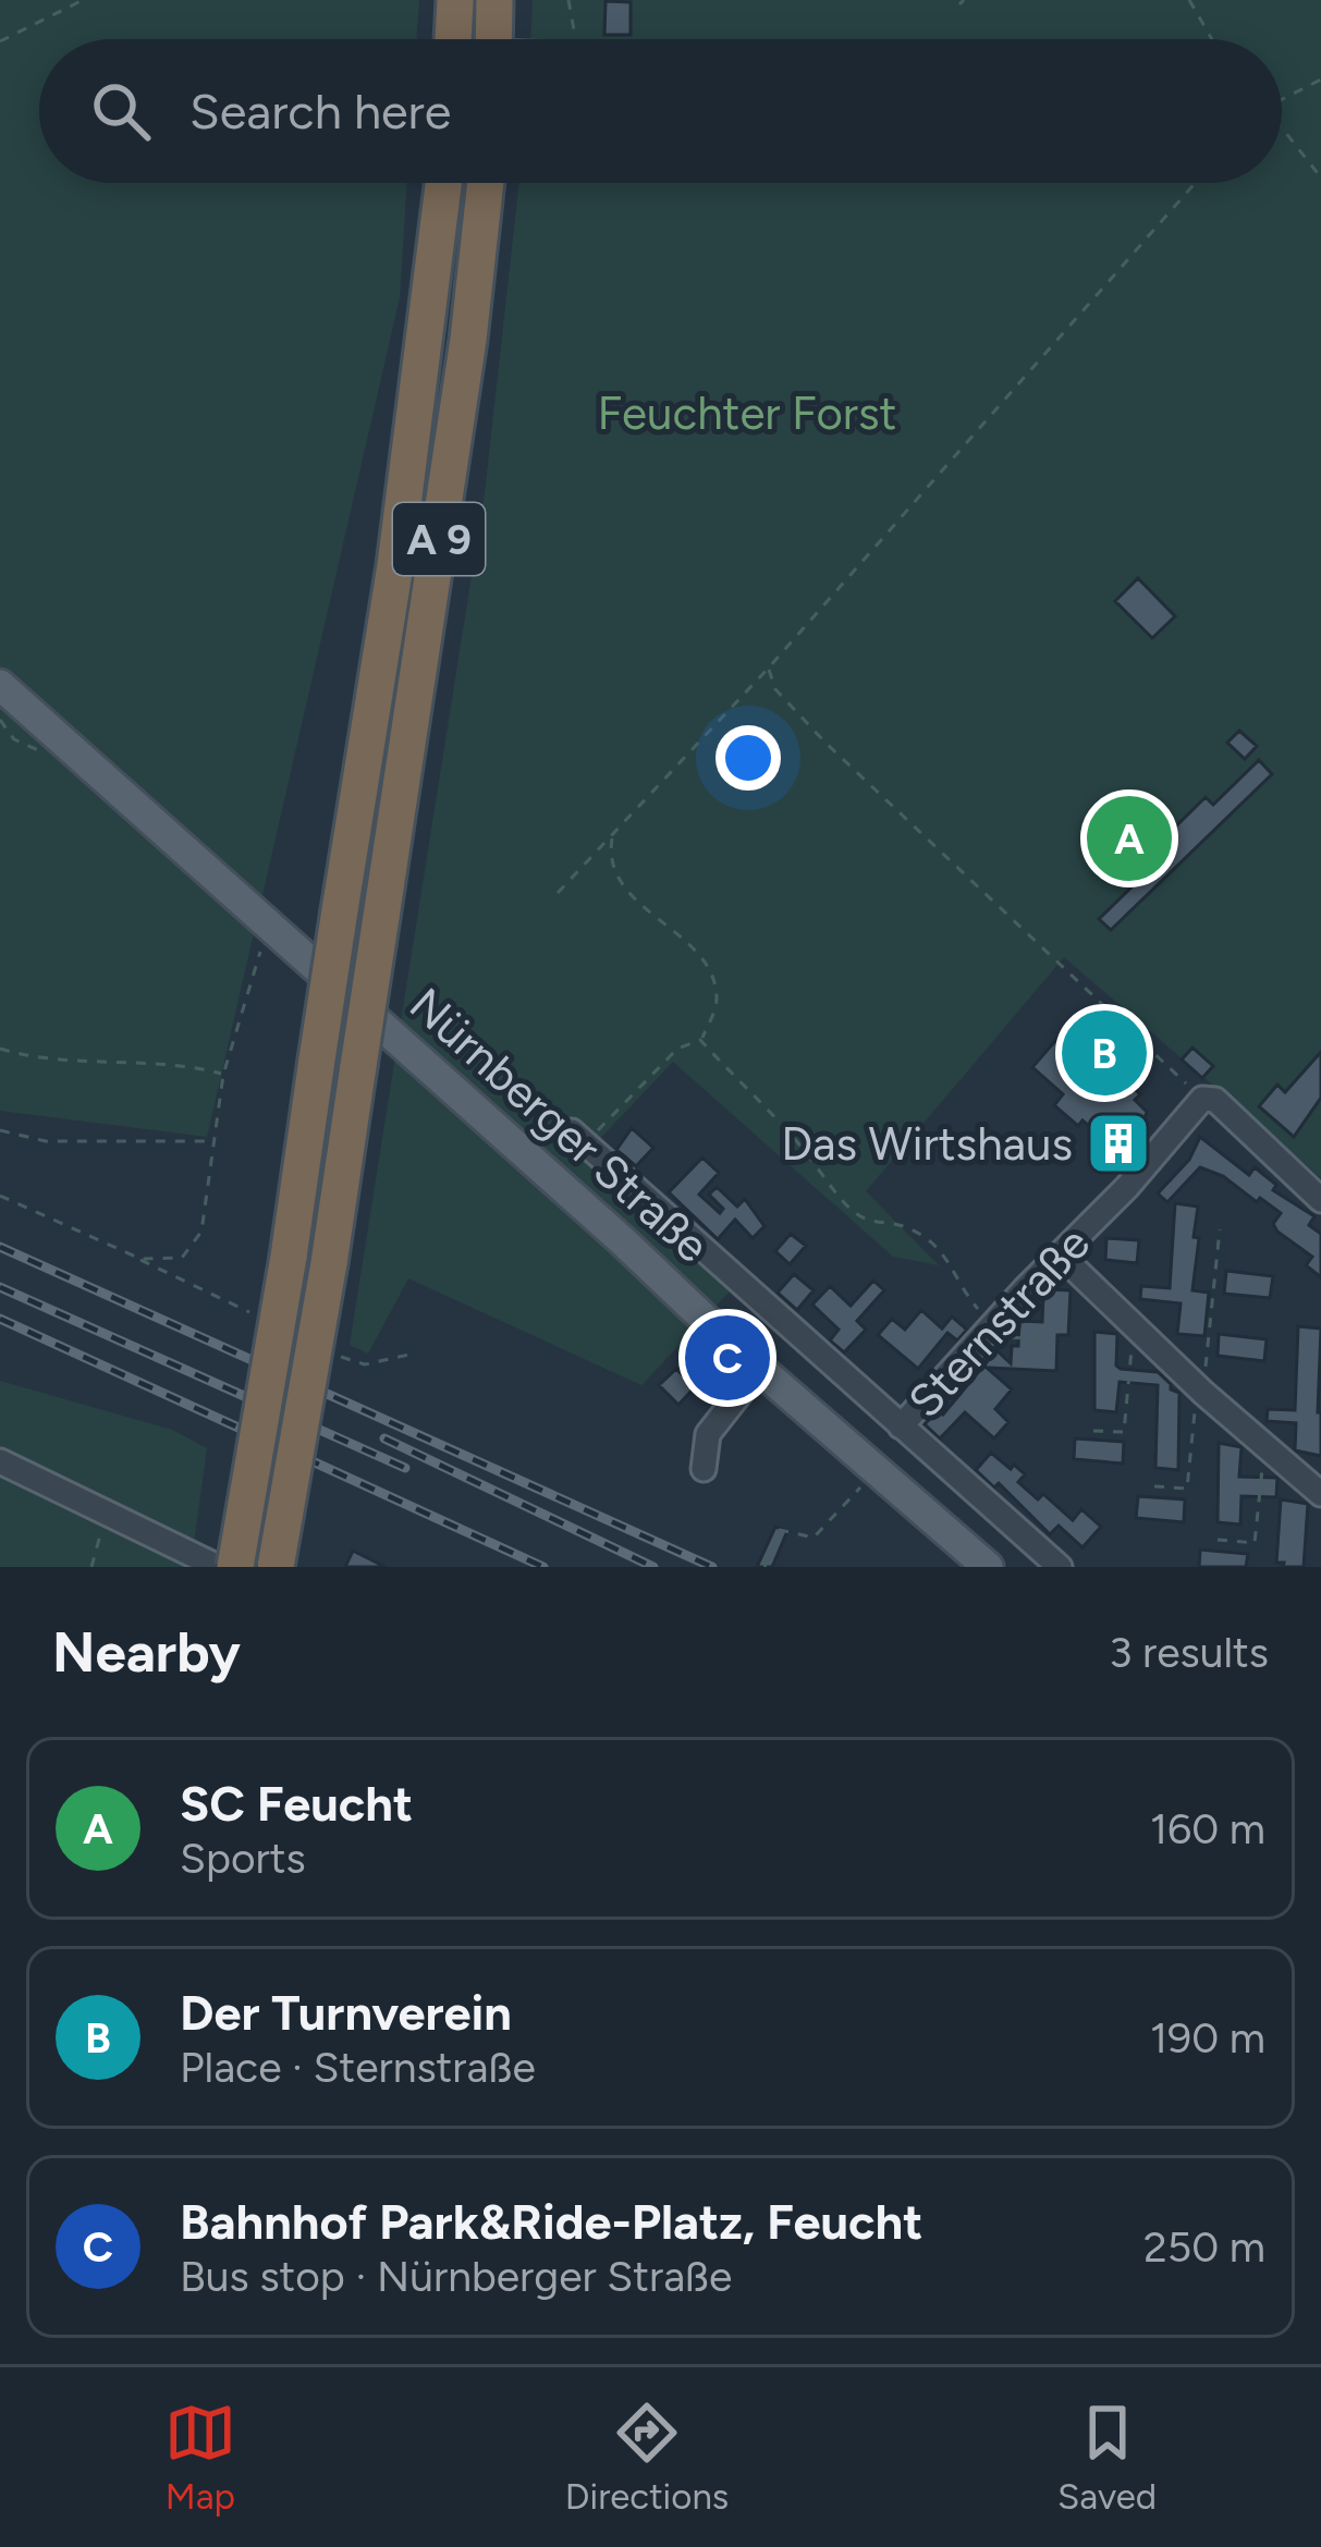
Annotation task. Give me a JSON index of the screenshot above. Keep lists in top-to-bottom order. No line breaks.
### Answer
{"streets":{"highway":["A 9"],"main road":["Nürnberger Straße"],"street":["Sternstraße"]},"parks":["Feuchter Forst"],"places":{"building":["Das Wirtshaus"]},"page":{"search":"Search here","pins":["A","B","C"],"heading":["Nearby","3 results"],"list":[{"mark":"A","name":"SC Feucht","note":"Sports","value":"160 m"},{"mark":"B","name":"Der Turnverein","note":"Place · Sternstraße","value":"190 m"},{"mark":"C","name":"Bahnhof Park&Ride-Platz, Feucht","note":"Bus stop · Nürnberger Straße","value":"250 m"}],"nav":["Map","Directions","Saved"]}}
